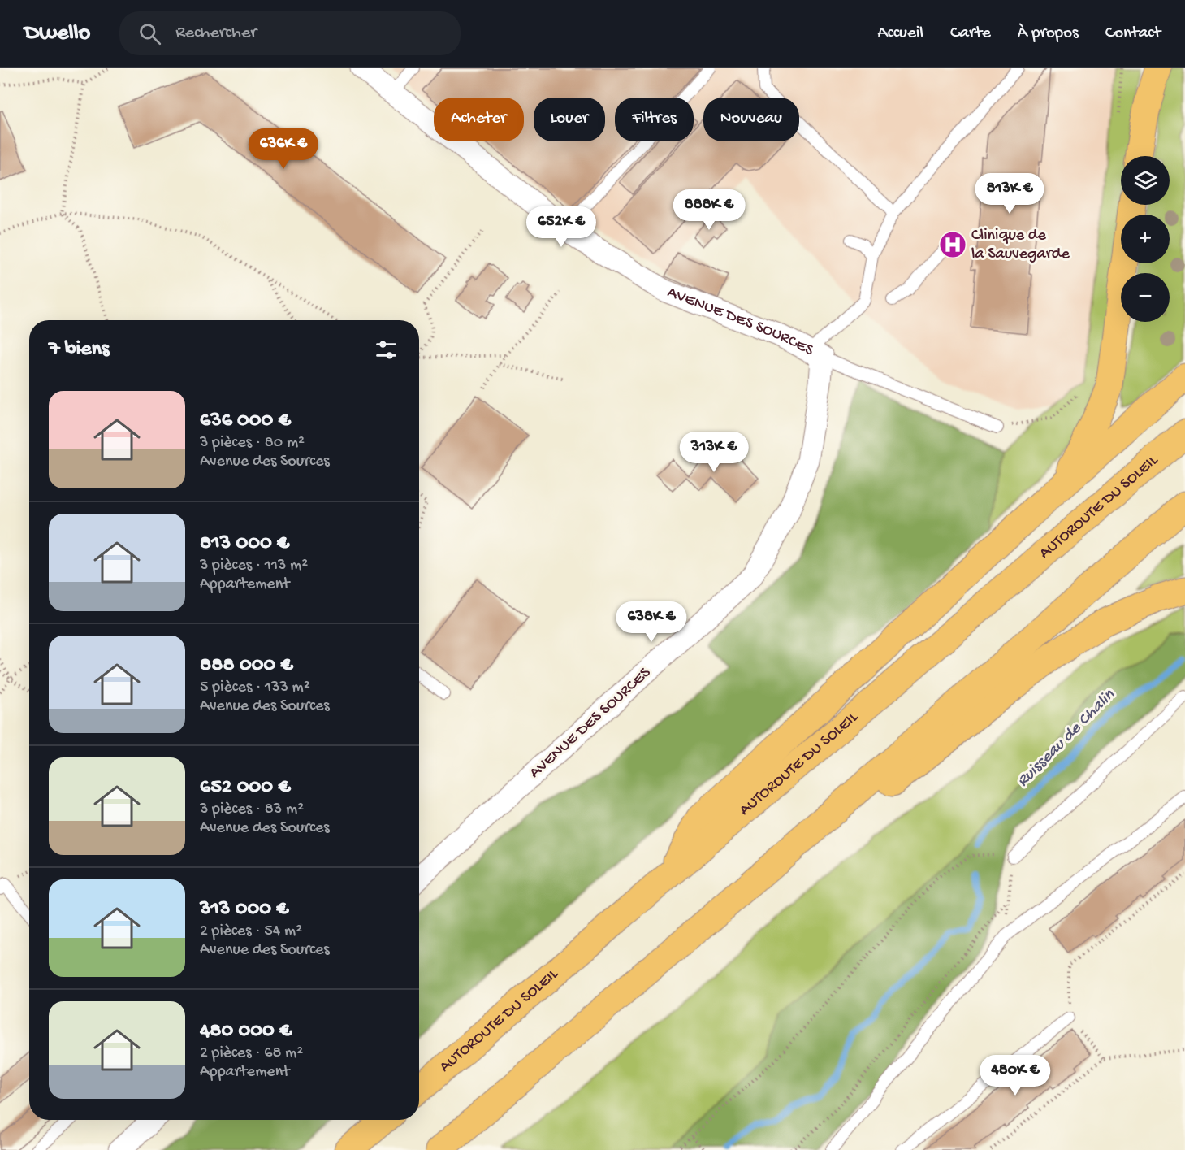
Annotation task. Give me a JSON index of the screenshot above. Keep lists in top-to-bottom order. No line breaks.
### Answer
{"streets":{"highway":["AUTOROUTE DU SOLEIL"],"street":["AVENUE DES SOURCES"]},"water":["Ruisseau de Chalin"],"places":{"hospital":["Clinique de la Sauvegarde"]},"page":{"header":"Dwello","search":"Rechercher","nav":["Accueil","Carte","À propos","Contact"],"chip":["Acheter","Louer","Filtres","Nouveau"],"price":["636K €","813K €","888K €","652K €","313K €","638K €","480K €"],"map_buttons":["+","−"],"heading":"7 biens","list":[{"name":"636 000 €","note":"3 pièces · 80 m² · Avenue des Sources"},{"name":"813 000 €","note":"3 pièces · 113 m² · Appartement"},{"name":"888 000 €","note":"5 pièces · 133 m² · Avenue des Sources"},{"name":"652 000 €","note":"3 pièces · 83 m² · Avenue des Sources"},{"name":"313 000 €","note":"2 pièces · 54 m² · Avenue des Sources"},{"name":"480 000 €","note":"2 pièces · 68 m² · Appartement"}]}}
